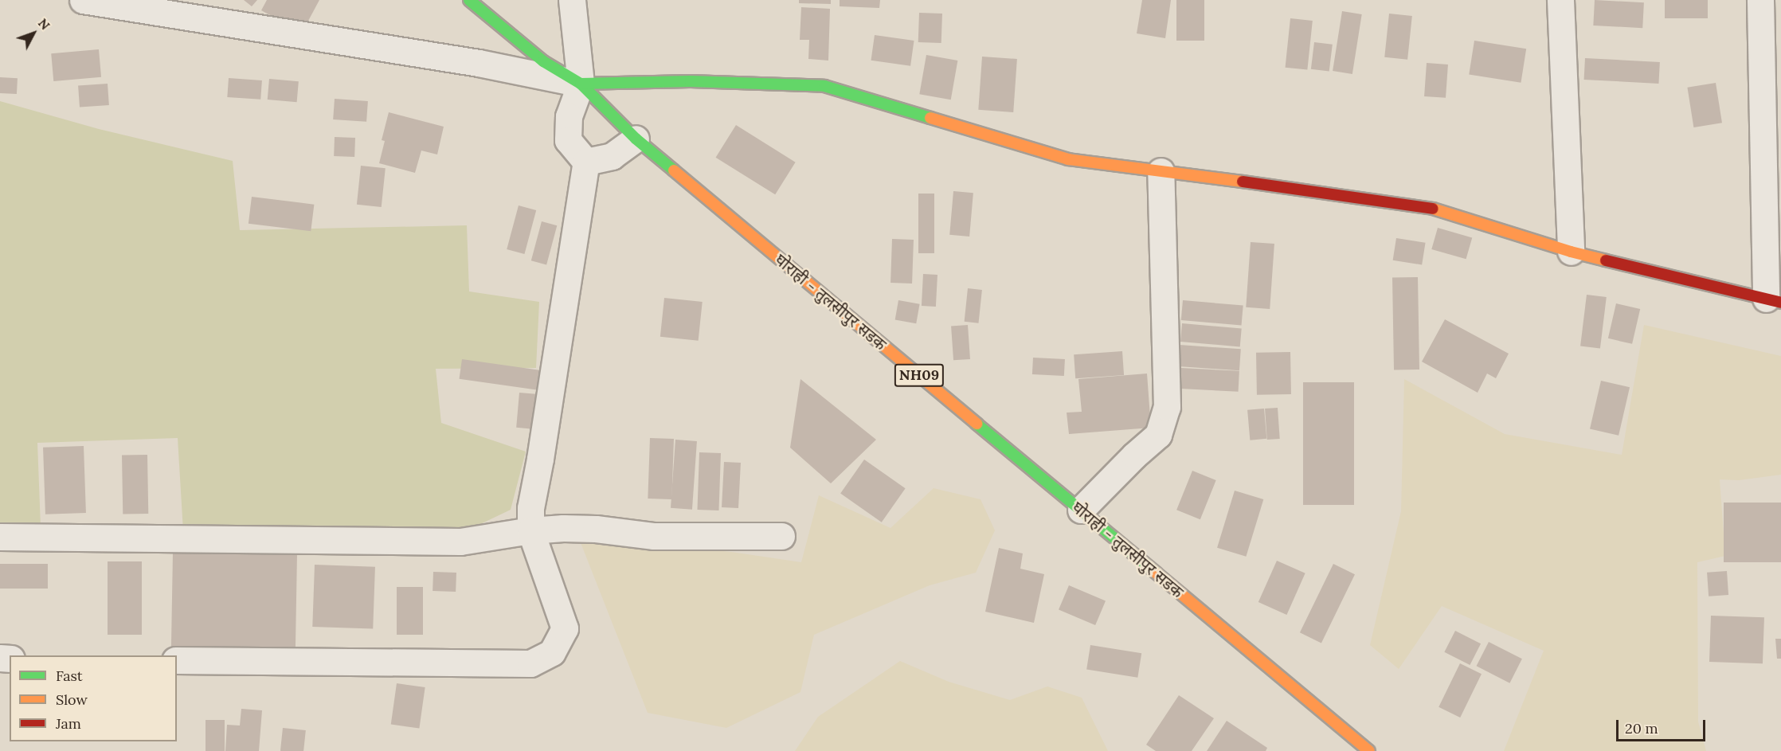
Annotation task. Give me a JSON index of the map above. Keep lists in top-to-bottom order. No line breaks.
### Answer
{"streets":{"street":["घोराही - तुलसीपुर सडक","NH09"]},"legend":["Fast","Slow","Jam"],"scale_bar":"20 m","north":"top right"}
